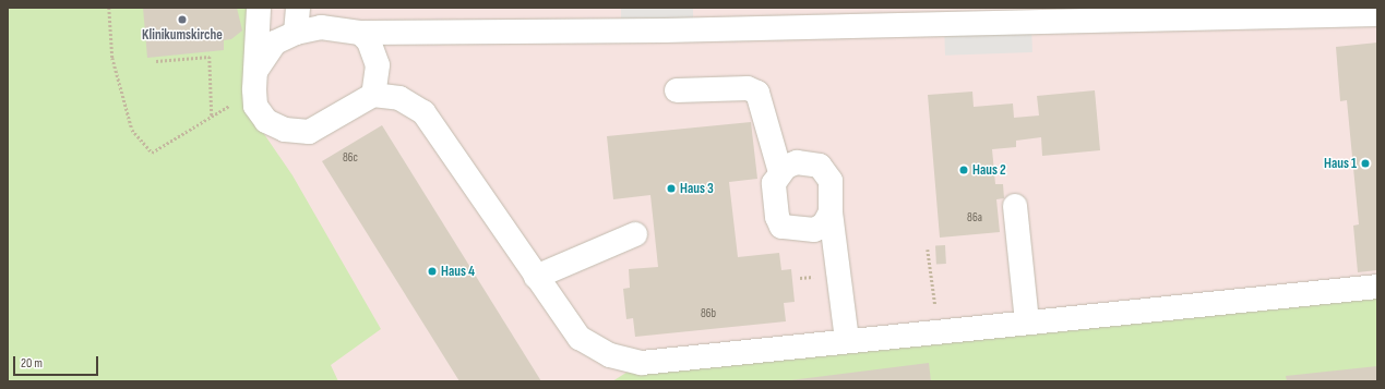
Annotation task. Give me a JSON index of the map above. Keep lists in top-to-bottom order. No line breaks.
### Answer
{"places":["Klinikumskirche","Haus 1","Haus 2","Haus 3","Haus 4"],"house_numbers":["86c","86a","86b"],"scale_bar":"20 m"}
